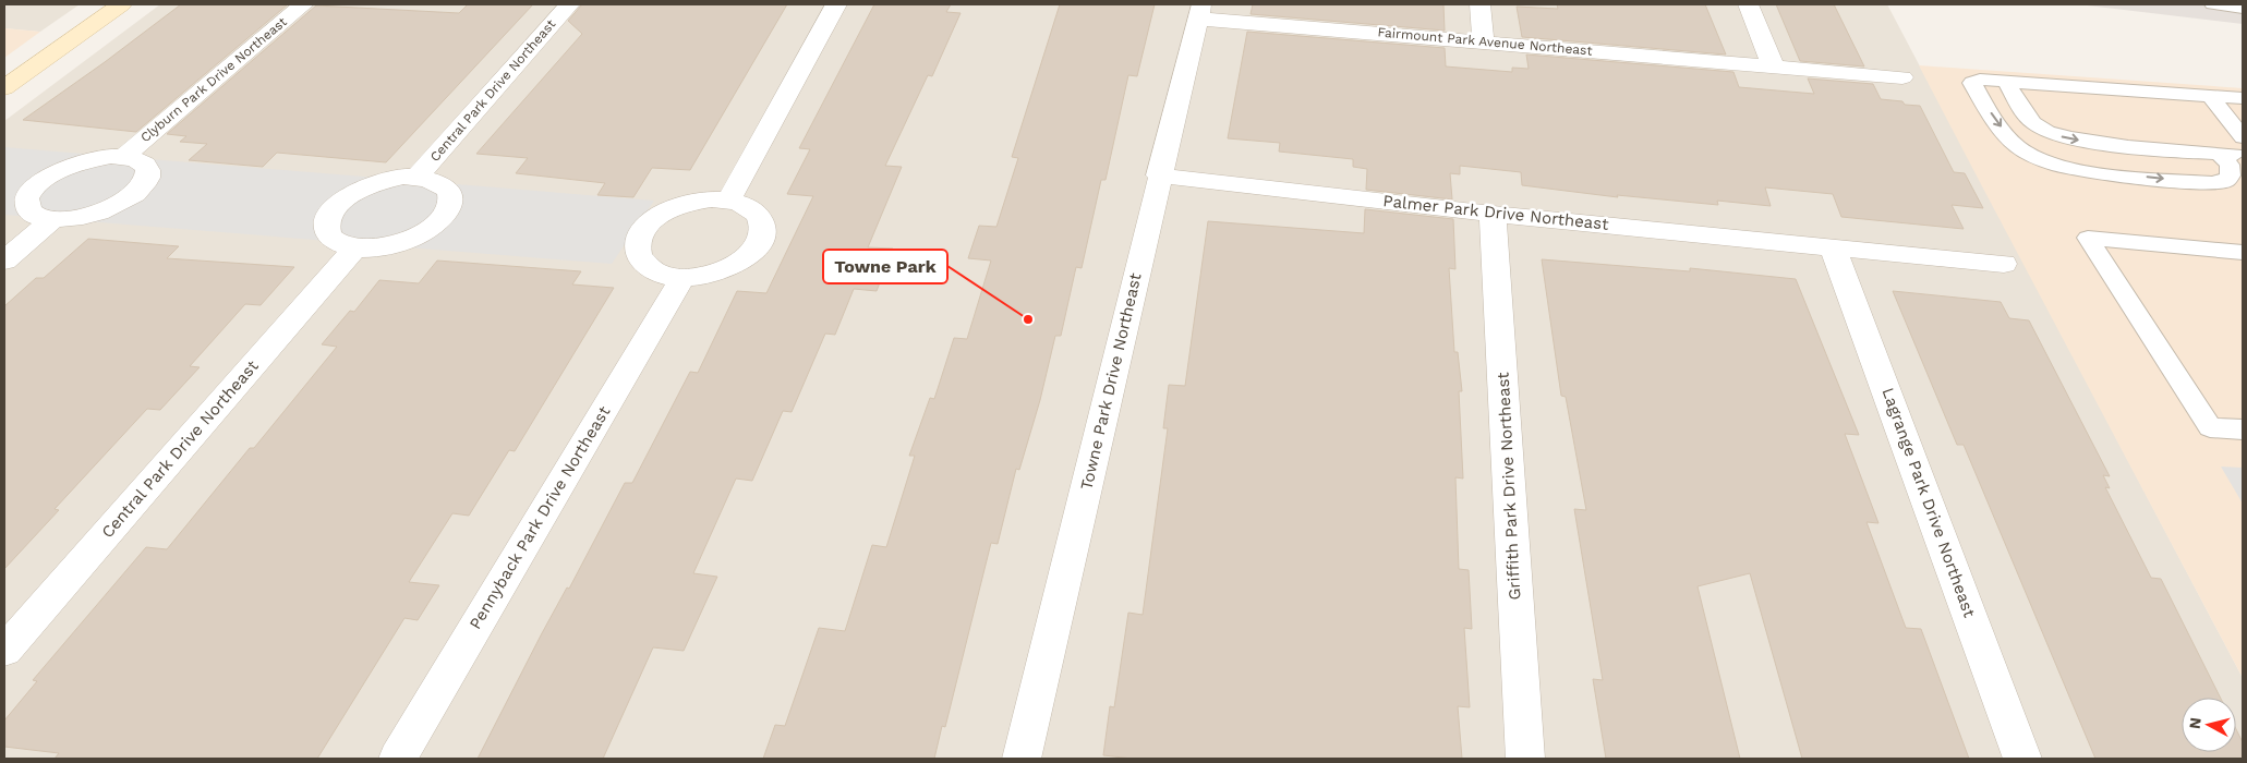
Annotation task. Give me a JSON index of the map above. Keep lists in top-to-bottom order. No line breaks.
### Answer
{"streets":{"street":["Fairmount Park Avenue Northeast","Clyburn Park Drive Northeast","Central Park Drive Northeast","Palmer Park Drive Northeast","Towne Park Drive Northeast","Griffith Park Drive Northeast","Lagrange Park Drive Northeast","Pennyback Park Drive Northeast"]},"crossings":[["Fairmount Park Avenue Northeast","Towne Park Drive Northeast"],["Palmer Park Drive Northeast","Towne Park Drive Northeast"],["Palmer Park Drive Northeast","Griffith Park Drive Northeast"],["Palmer Park Drive Northeast","Lagrange Park Drive Northeast"]],"places":["Towne Park"],"north":"left"}
